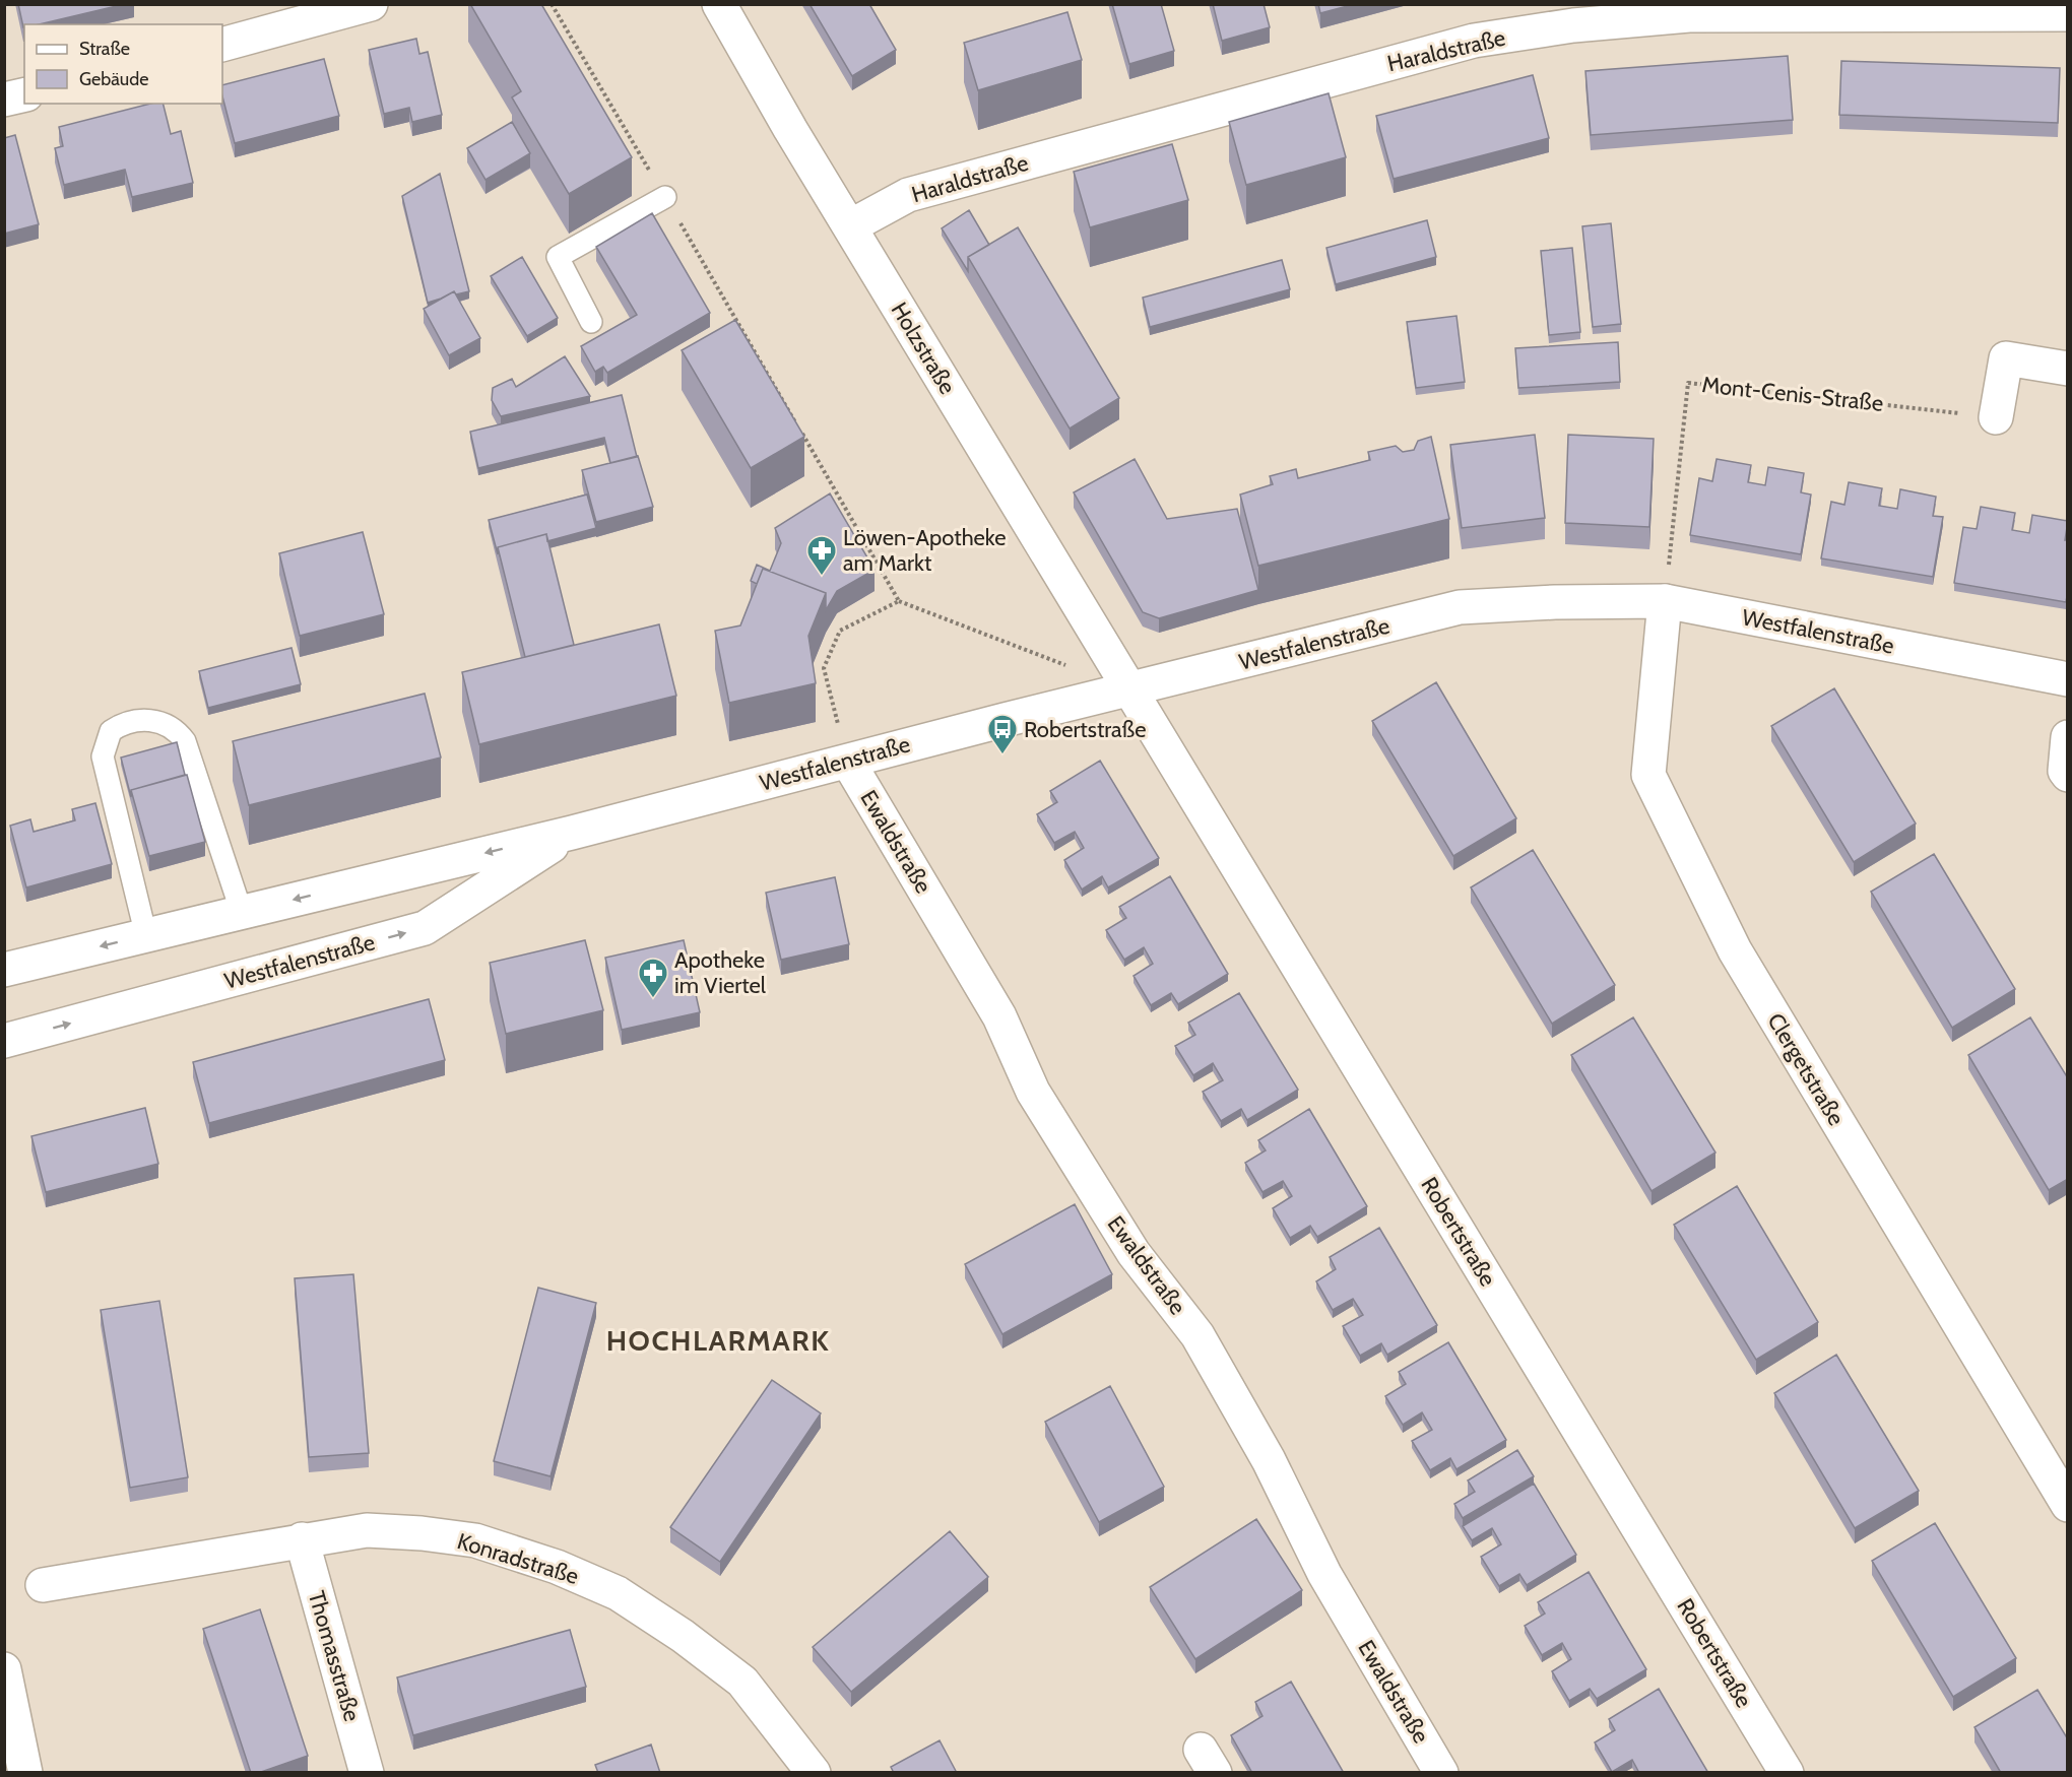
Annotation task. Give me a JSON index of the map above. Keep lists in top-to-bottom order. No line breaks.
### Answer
{"streets":{"street":["Haraldstraße","Holzstraße","Westfalenstraße","Ewaldstraße","Clergetstraße","Robertstraße","Konradstraße","Thomasstraße"],"path":["Mont-Cenis-Straße"]},"crossings":[["Haraldstraße","Holzstraße"],["Holzstraße","Westfalenstraße"],["Holzstraße","Robertstraße"],["Mont-Cenis-Straße","Westfalenstraße"],["Mont-Cenis-Straße","Clergetstraße"],["Westfalenstraße","Ewaldstraße"],["Westfalenstraße","Clergetstraße"],["Westfalenstraße","Robertstraße"],["Konradstraße","Thomasstraße"]],"districts":["HOCHLARMARK"],"places":{"pharmacy":["Löwen-Apotheke am Markt","Apotheke im Viertel"],"bus stop":["Robertstraße"]},"legend":["Straße","Gebäude"]}
